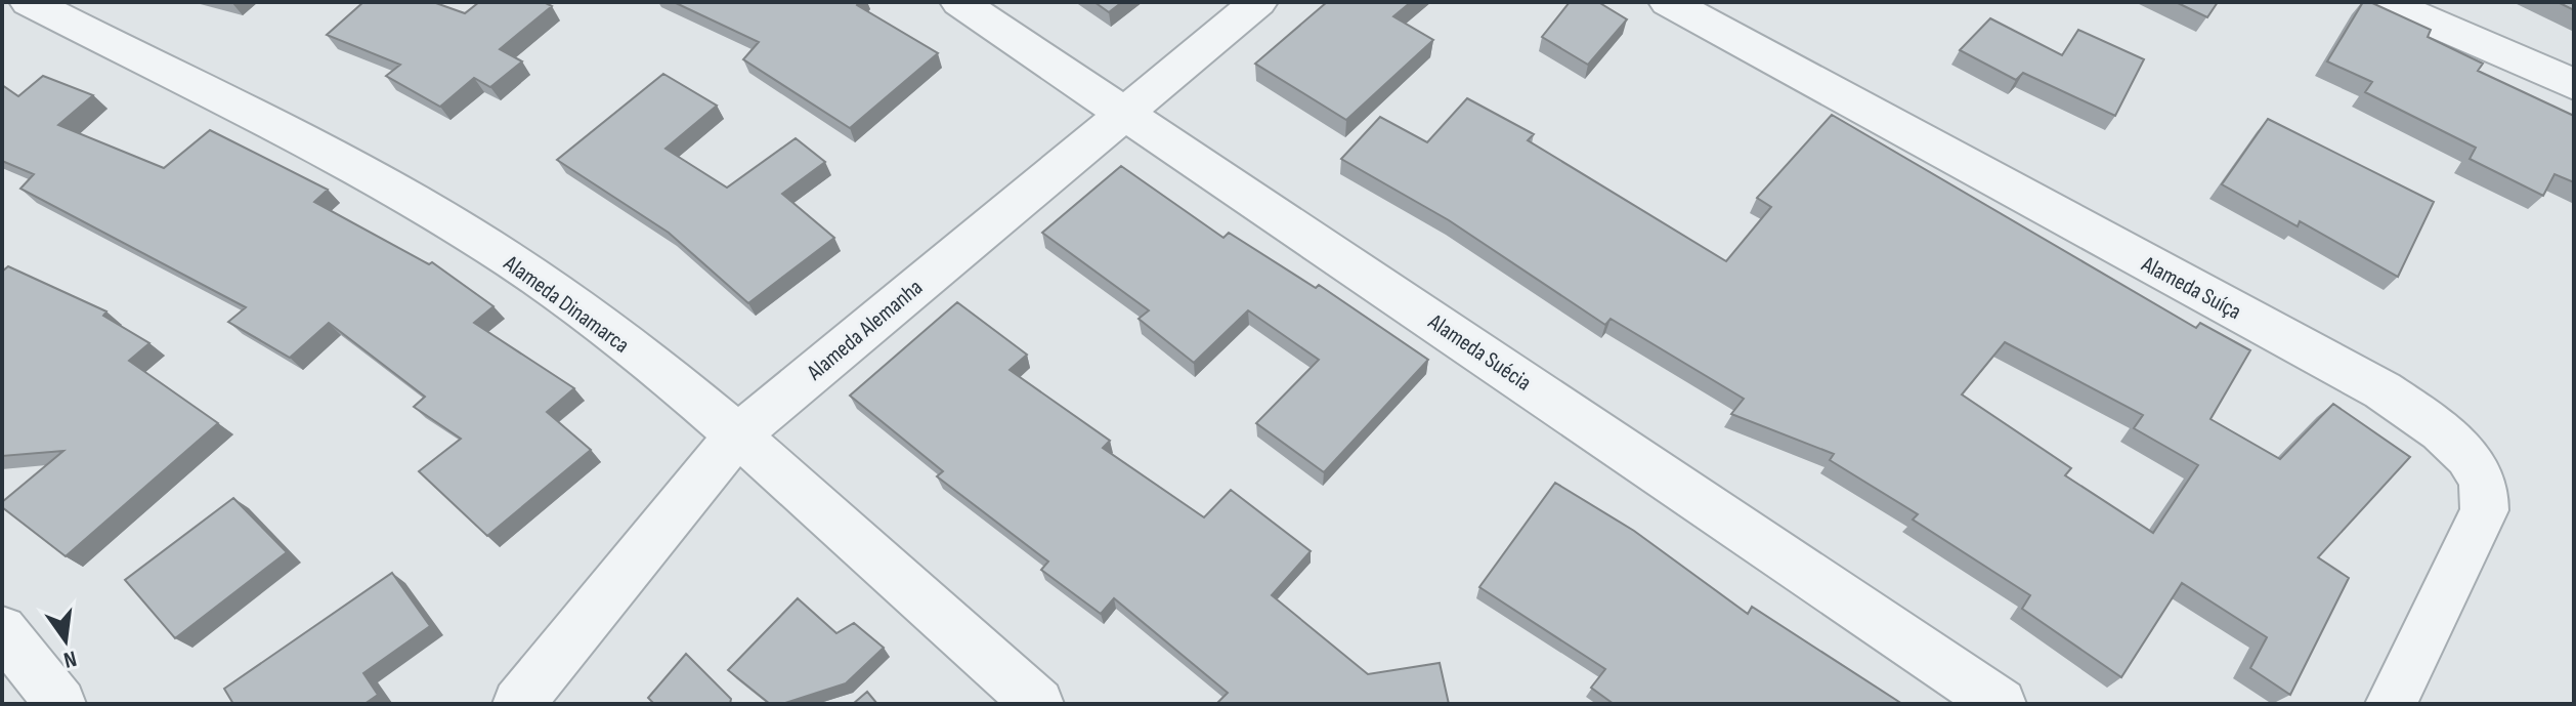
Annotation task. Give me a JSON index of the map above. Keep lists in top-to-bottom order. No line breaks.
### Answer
{"streets":{"street":["Alameda Suíça","Alameda Dinamarca","Alameda Alemanha","Alameda Suécia"]},"crossings":[["Alameda Dinamarca","Alameda Alemanha"],["Alameda Alemanha","Alameda Suécia"]],"north":"bottom"}
